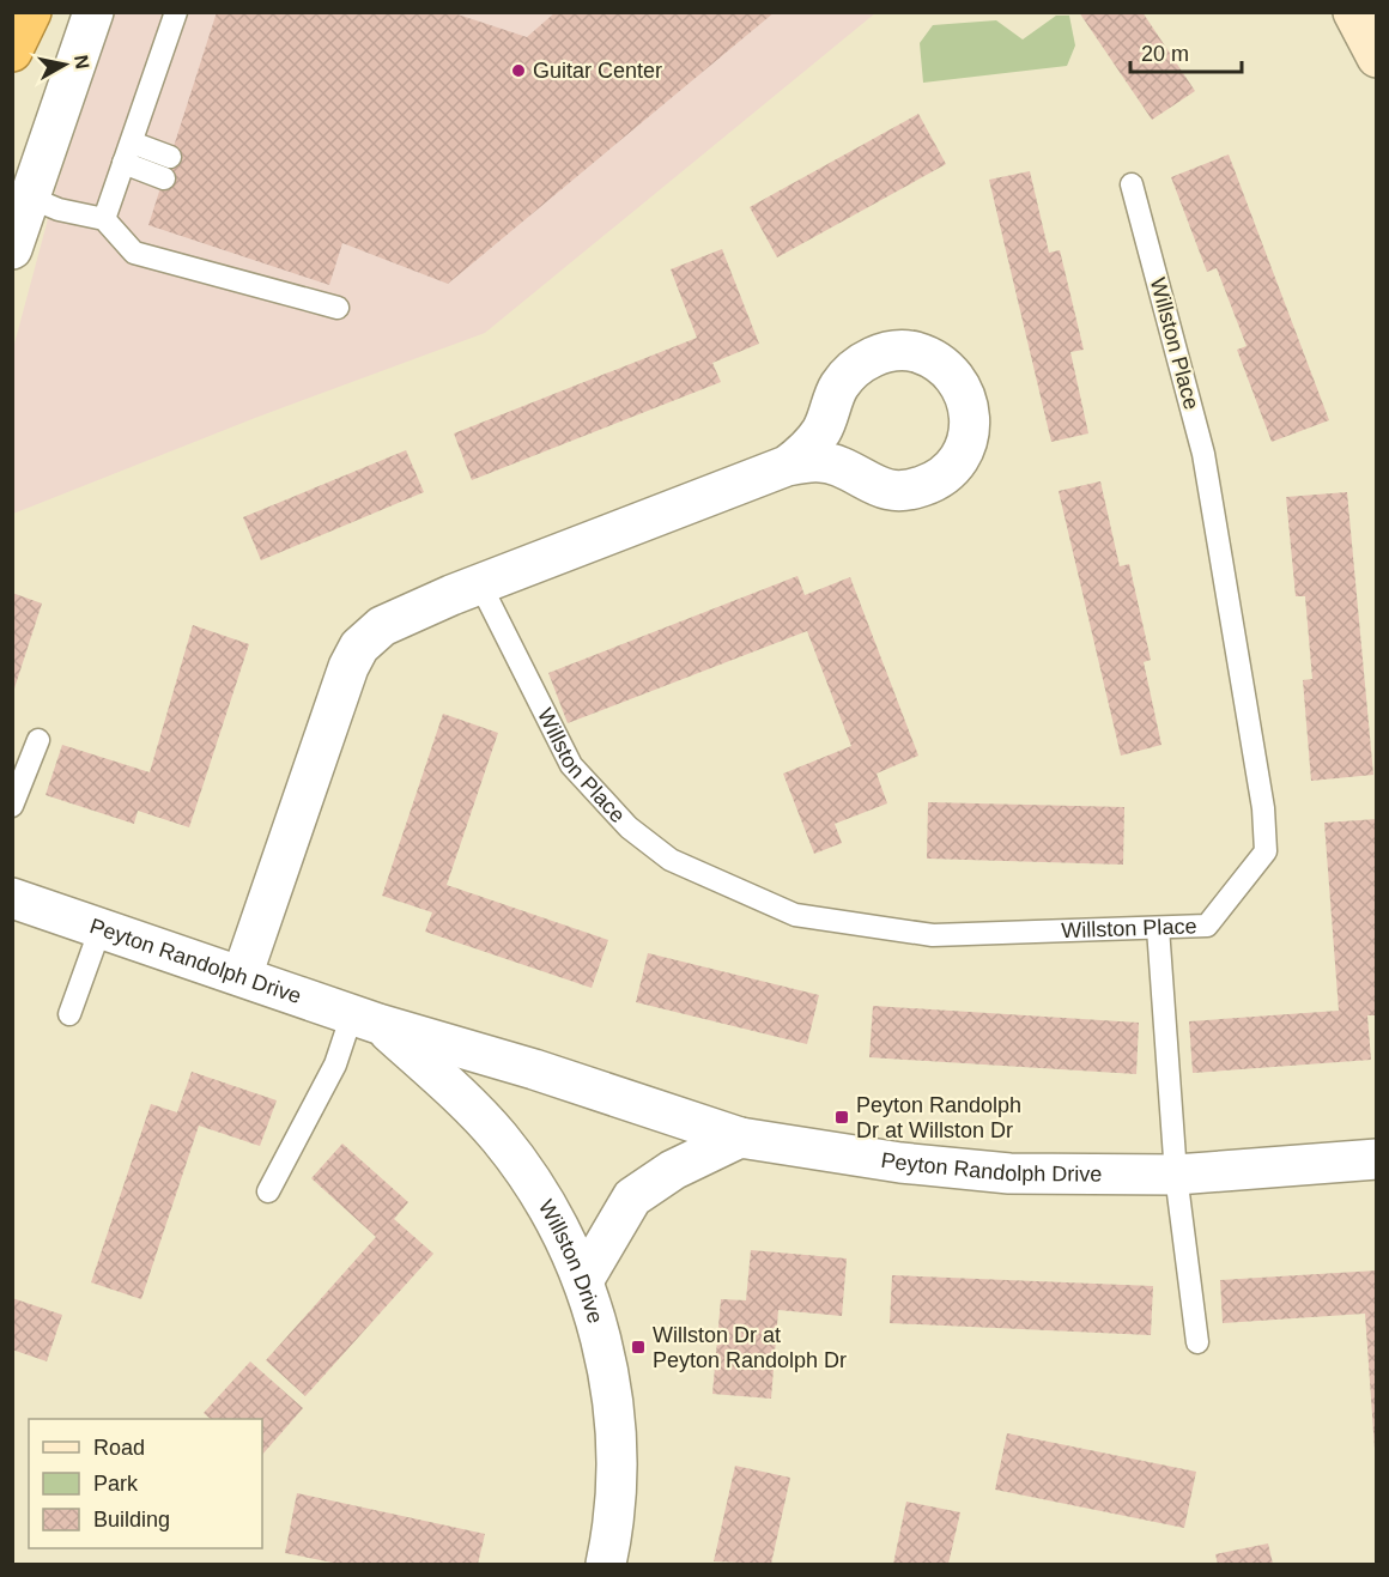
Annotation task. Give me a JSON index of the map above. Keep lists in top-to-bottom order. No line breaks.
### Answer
{"streets":{"street":["Peyton Randolph Drive","Willston Drive"],"lane":["Willston Place"]},"crossings":[["Peyton Randolph Drive","Willston Drive"]],"places":{"other":["Guitar Center"],"transit":["Peyton Randolph Dr at Willston Dr","Willston Dr at Peyton Randolph Dr"]},"legend":["Road","Park","Building"],"scale_bar":"20 m","north":"right"}
